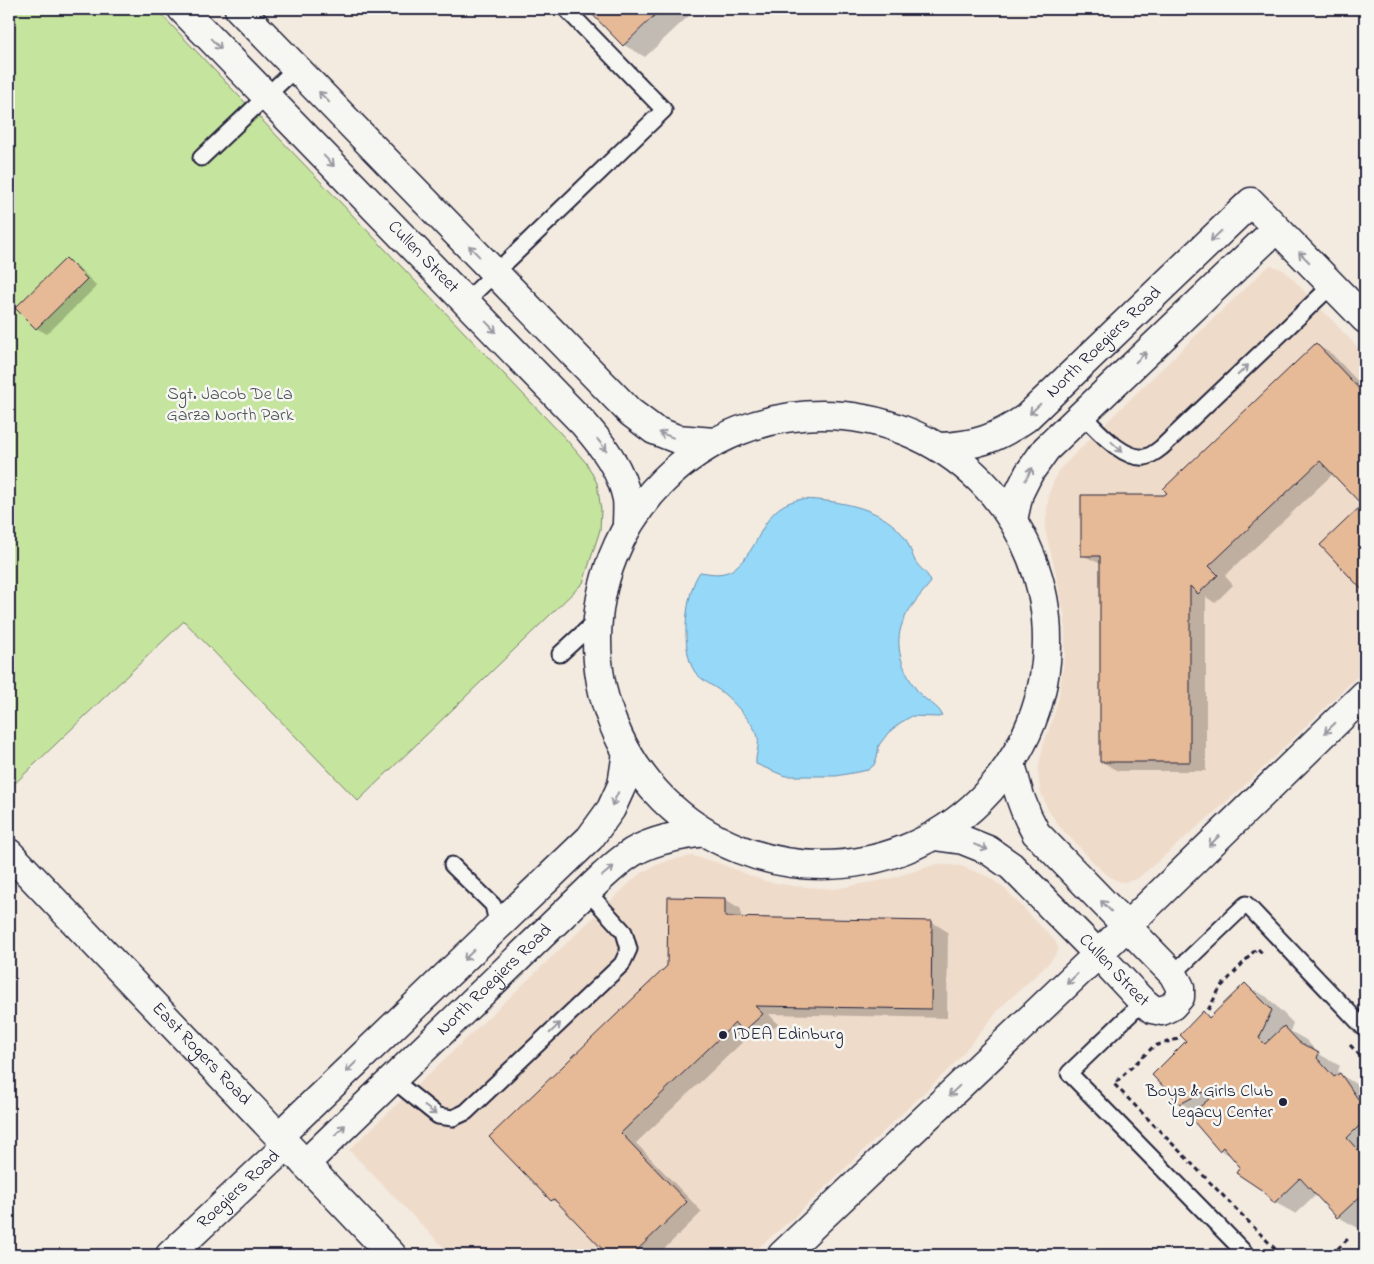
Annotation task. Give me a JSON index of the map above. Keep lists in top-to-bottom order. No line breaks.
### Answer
{"streets":{"street":["Cullen Street","North Roegiers Road","East Rogers Road","Roegiers Road"]},"crossings":[["North Roegiers Road","East Rogers Road"],["North Roegiers Road","Roegiers Road"],["East Rogers Road","Roegiers Road"]],"parks":["Sgt. Jacob De La Garza North Park"],"places":["IDEA Edinburg","Boys & Girls Club Legacy Center"]}
